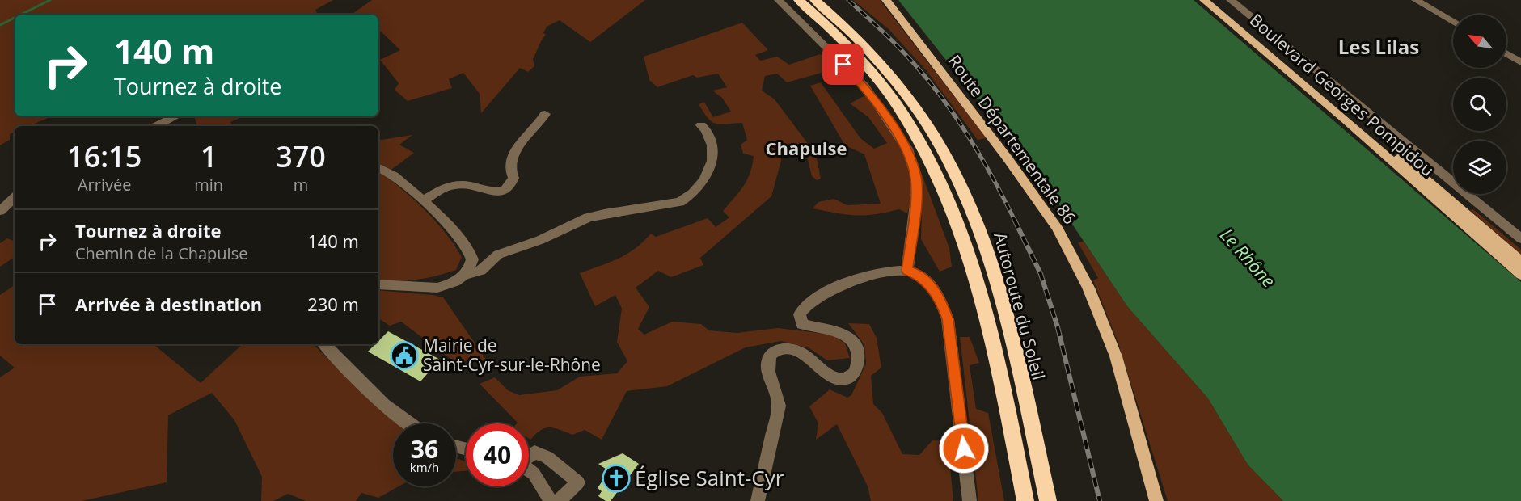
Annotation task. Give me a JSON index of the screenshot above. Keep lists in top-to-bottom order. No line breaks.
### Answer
{"streets":{"highway":["Autoroute du Soleil"],"main road":["Boulevard Georges Pompidou","Route Départementale 86"]},"districts":["Les Lilas","Chapuise"],"water":["Le Rhône"],"places":{"public building":["Mairie de Saint-Cyr-sur-le-Rhône"],"church":["Église Saint-Cyr"]},"north":"top left","page":{"turn":["140 m","Tournez à droite"],"eta":["16:15","Arrivée","1","min","370","m"],"list":[{"name":"Tournez à droite","note":"Chemin de la Chapuise","value":"140 m"},{"name":"Arrivée à destination","value":"230 m"}],"speed":"36 km/h","limit":"40"}}
